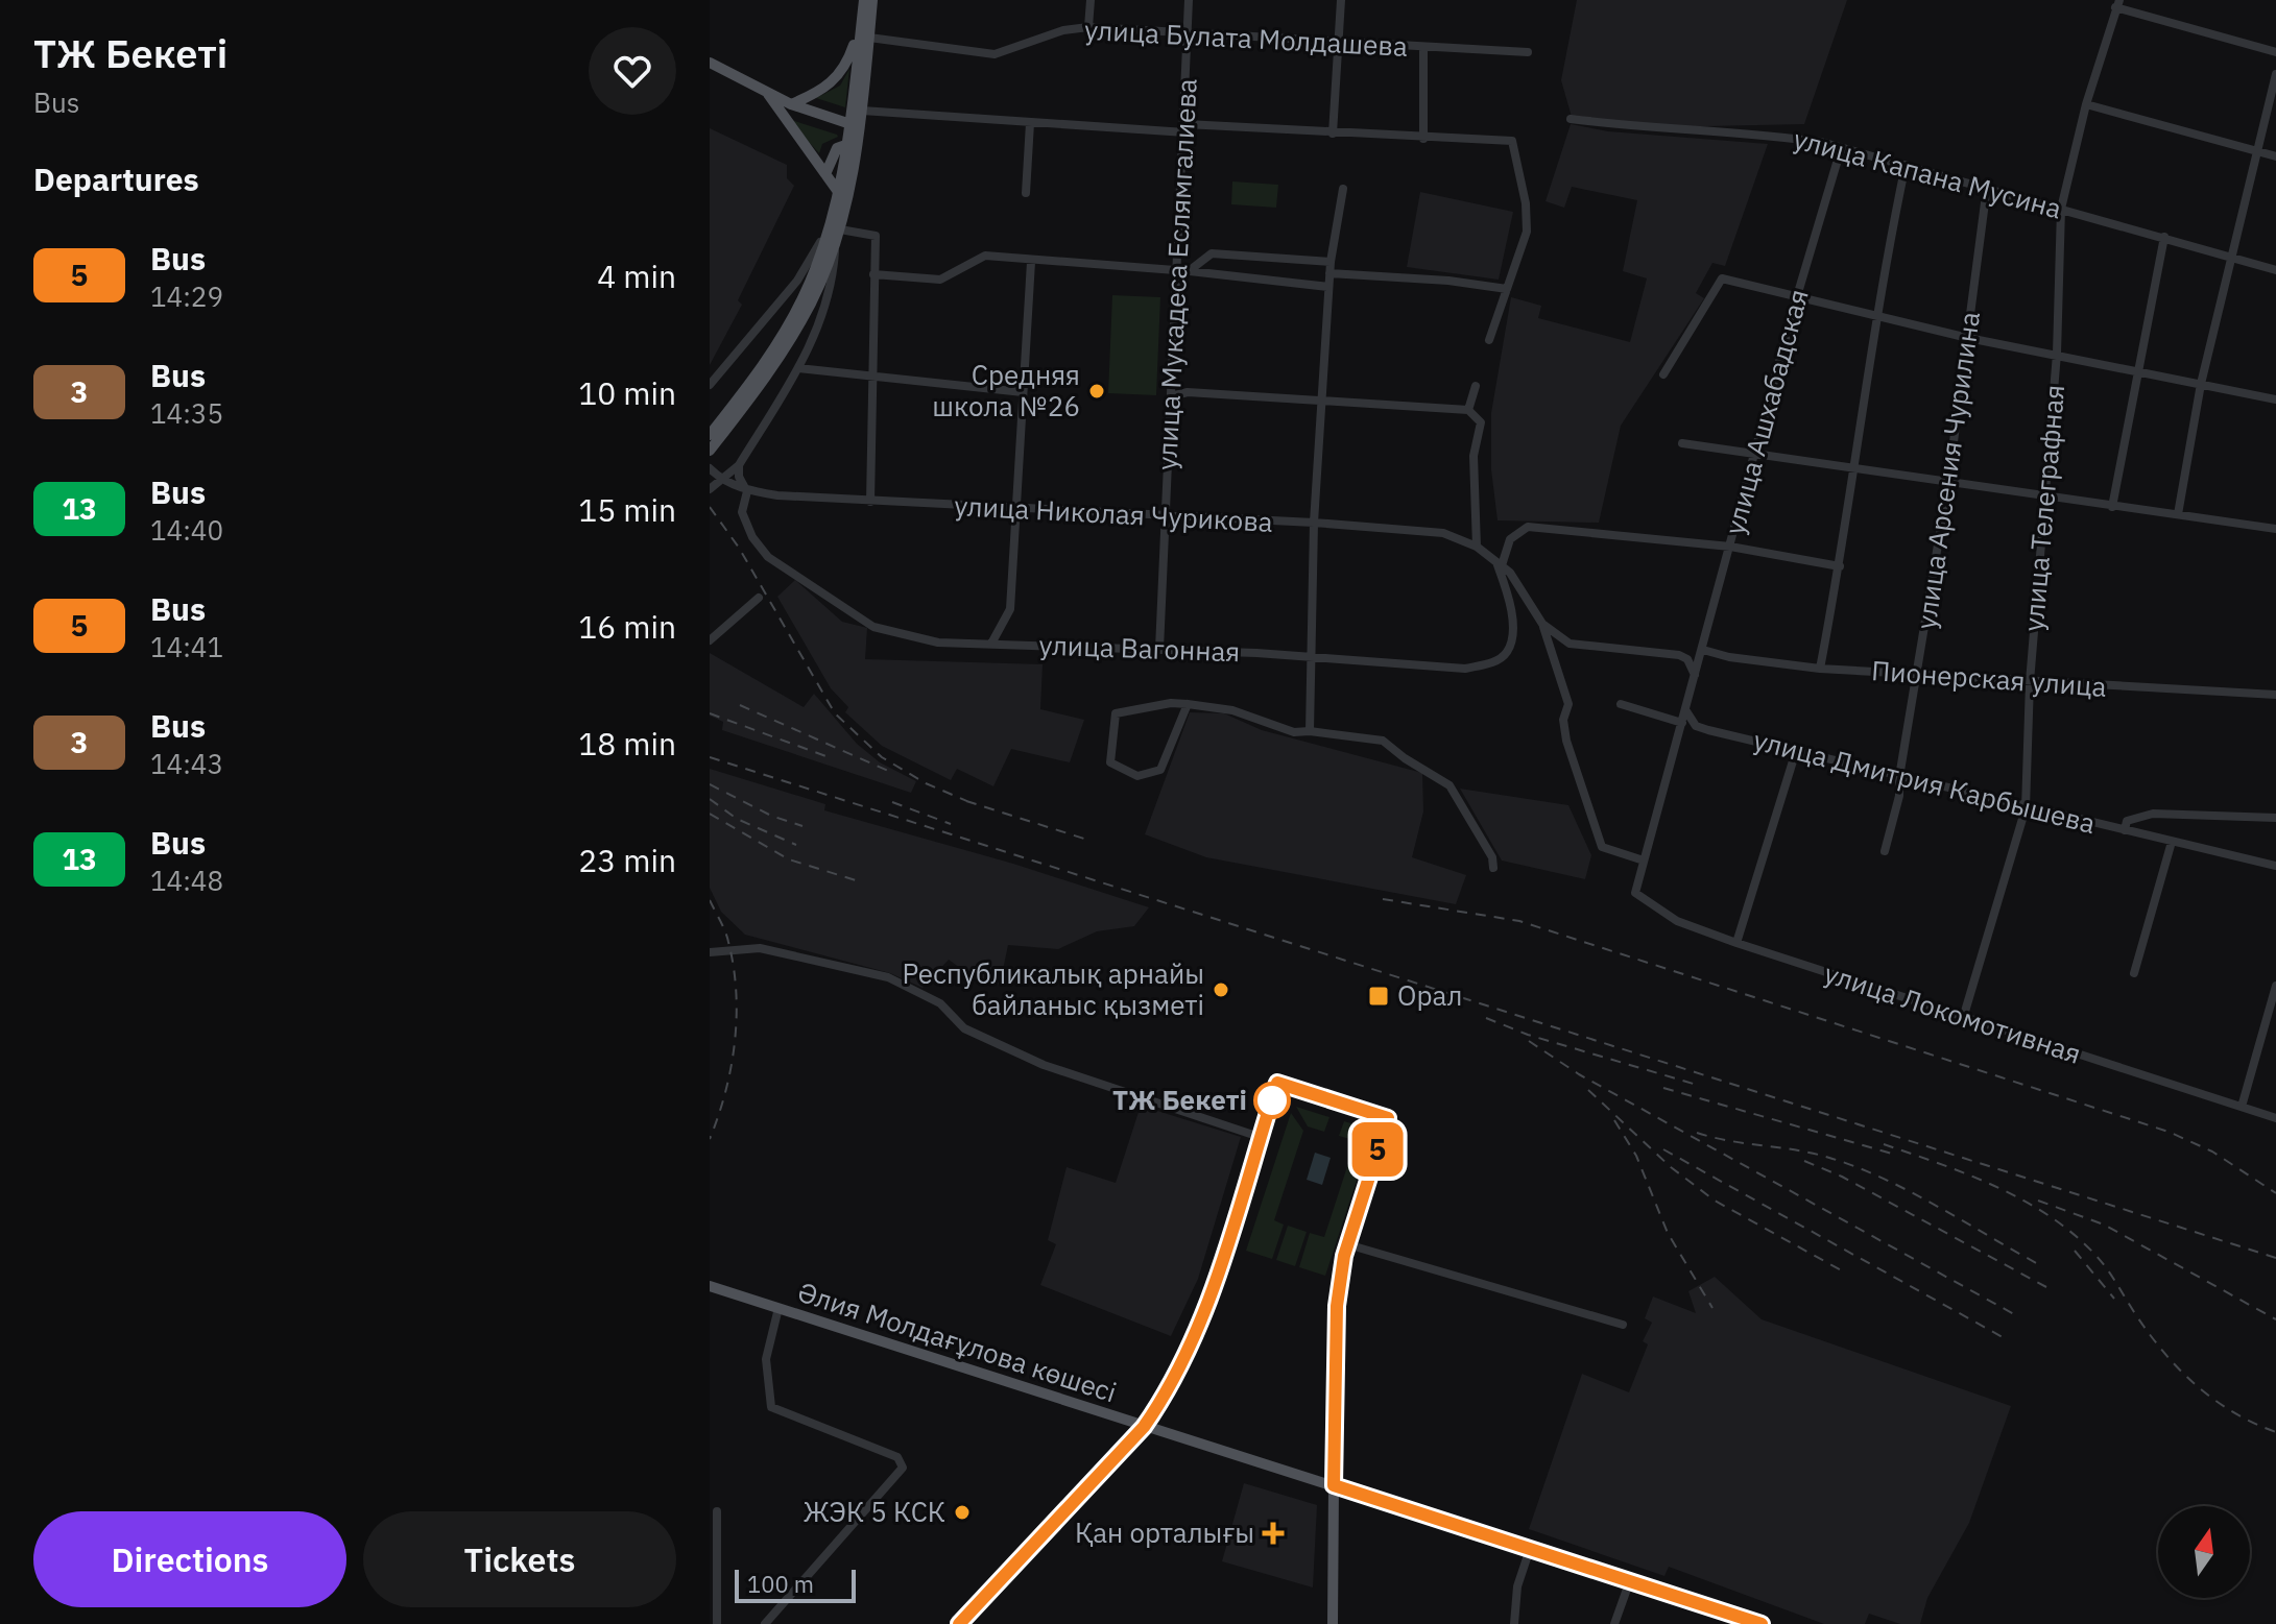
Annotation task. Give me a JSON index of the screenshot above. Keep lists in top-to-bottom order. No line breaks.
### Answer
{"streets":{"main road":["Әлия Молдағұлова көшесі"],"street":["улица Булата Молдашева","улица Капана Мусина","улица Мукадеса Еслямгалиева","улица Ашхабадская","улица Арсения Чурилина","улица Телеграфная","улица Николая Чурикова","улица Вагонная","Пионерская улица","улица Дмитрия Карбышева","улица Локомотивная"]},"crossings":[["улица Булата Молдашева","улица Мукадеса Еслямгалиева"],["улица Капана Мусина","улица Ашхабадская"],["улица Капана Мусина","улица Арсения Чурилина"],["улица Капана Мусина","улица Телеграфная"],["улица Мукадеса Еслямгалиева","улица Николая Чурикова"],["улица Мукадеса Еслямгалиева","улица Вагонная"],["улица Ашхабадская","Пионерская улица"],["улица Ашхабадская","улица Дмитрия Карбышева"],["улица Арсения Чурилина","Пионерская улица"],["улица Арсения Чурилина","улица Дмитрия Карбышева"],["улица Телеграфная","Пионерская улица"],["улица Телеграфная","улица Дмитрия Карбышева"],["улица Телеграфная","улица Локомотивная"],["улица Николая Чурикова","улица Вагонная"]],"places":{"other":["Средняя школа №26","Республикалық арнайы байланыс қызметі","ТЖ Бекеті","ЖЭК 5 КСК"],"transit":["Орал"],"health":["Қан орталығы"]},"lines":["bus line 5"],"scale_bar":"100 m","north":"top","page":{"heading":[["ТЖ Бекеті","Bus"],"Departures"],"on_map":"5","list":[{"mark":"5","name":"Bus","note":"14:29","value":"4 min"},{"mark":"3","name":"Bus","note":"14:35","value":"10 min"},{"mark":"13","name":"Bus","note":"14:40","value":"15 min"},{"mark":"5","name":"Bus","note":"14:41","value":"16 min"},{"mark":"3","name":"Bus","note":"14:43","value":"18 min"},{"mark":"13","name":"Bus","note":"14:48","value":"23 min"}],"buttons":["Directions","Tickets"],"scale":"100 m"}}
